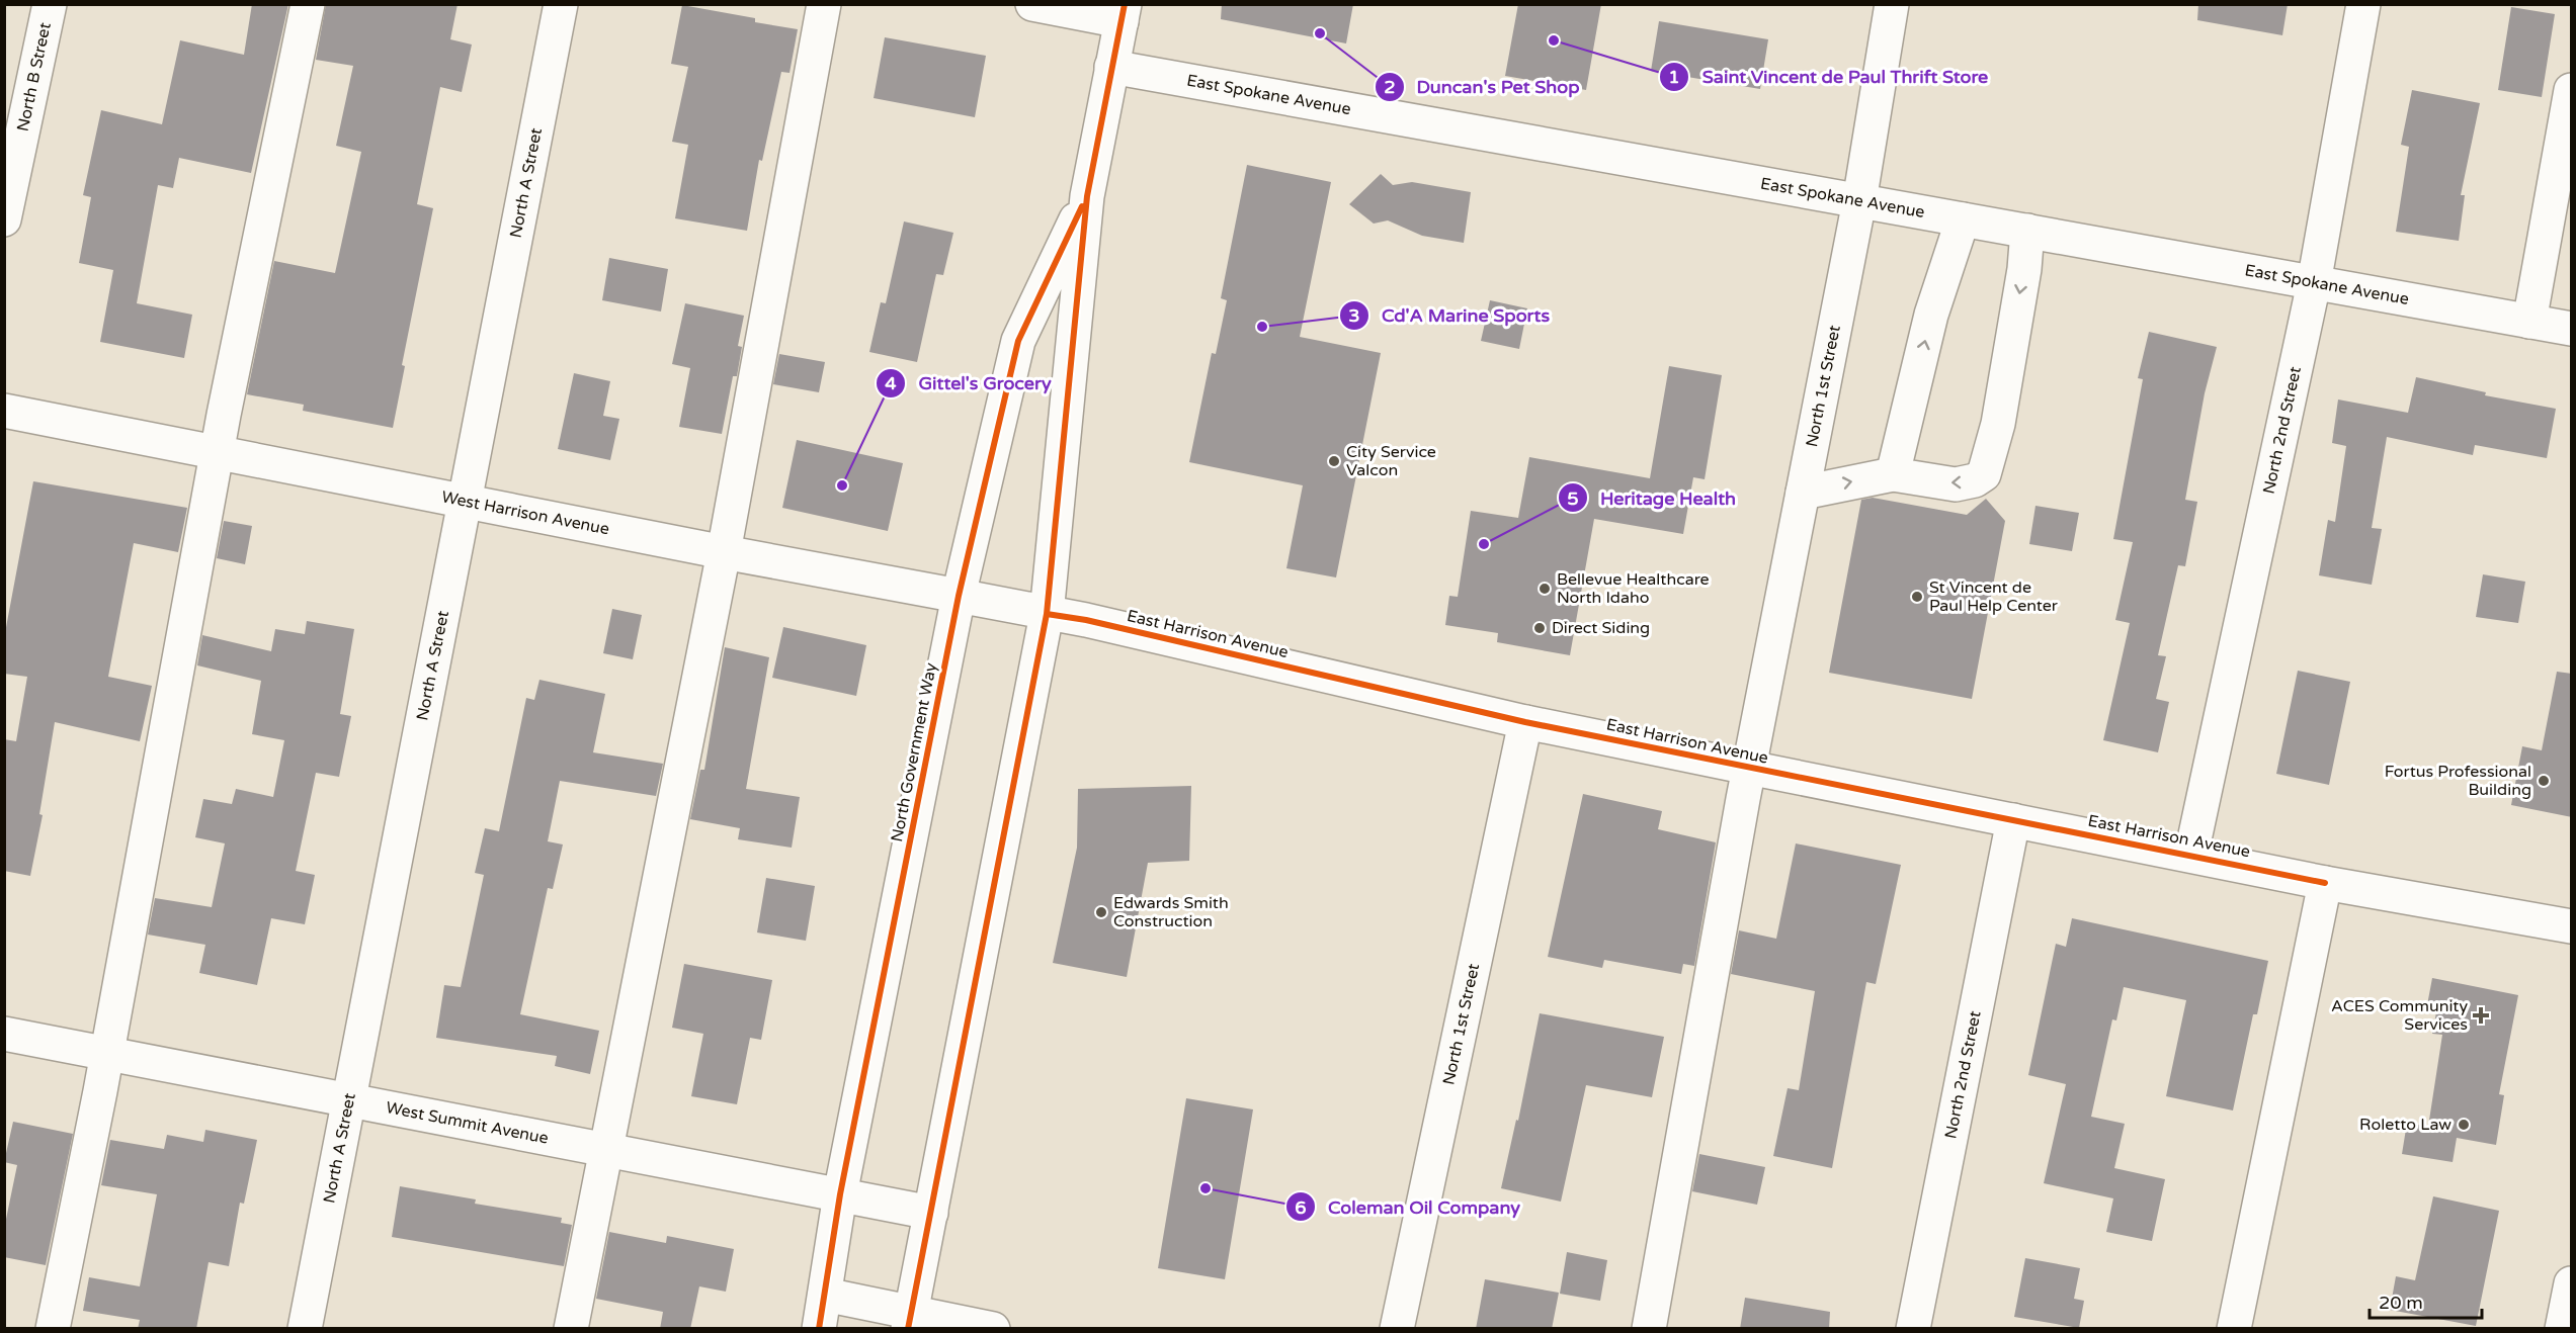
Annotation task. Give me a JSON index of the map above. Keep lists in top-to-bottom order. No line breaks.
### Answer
{"streets":{"street":["North B Street","East Spokane Avenue","North A Street","North 1st Street","North 2nd Street","West Harrison Avenue","East Harrison Avenue","North Government Way","West Summit Avenue"]},"crossings":[["East Spokane Avenue","North 1st Street"],["East Spokane Avenue","North 2nd Street"],["East Spokane Avenue","North Government Way"],["North A Street","West Harrison Avenue"],["North A Street","West Summit Avenue"],["North 1st Street","East Harrison Avenue"],["North 2nd Street","East Harrison Avenue"],["West Harrison Avenue","East Harrison Avenue"],["West Harrison Avenue","North Government Way"],["East Harrison Avenue","North Government Way"],["North Government Way","West Summit Avenue"]],"places":{"other":["Duncan's Pet Shop","Saint Vincent de Paul Thrift Store","Cd'A Marine Sports","City Service Valcon","Gittel's Grocery","Heritage Health","Bellevue Healthcare North Idaho","St Vincent de Paul Help Center","Direct Siding","Fortus Professional Building","Edwards Smith Construction","Roletto Law","Coleman Oil Company"],"health":["ACES Community Services"]},"scale_bar":"20 m"}
